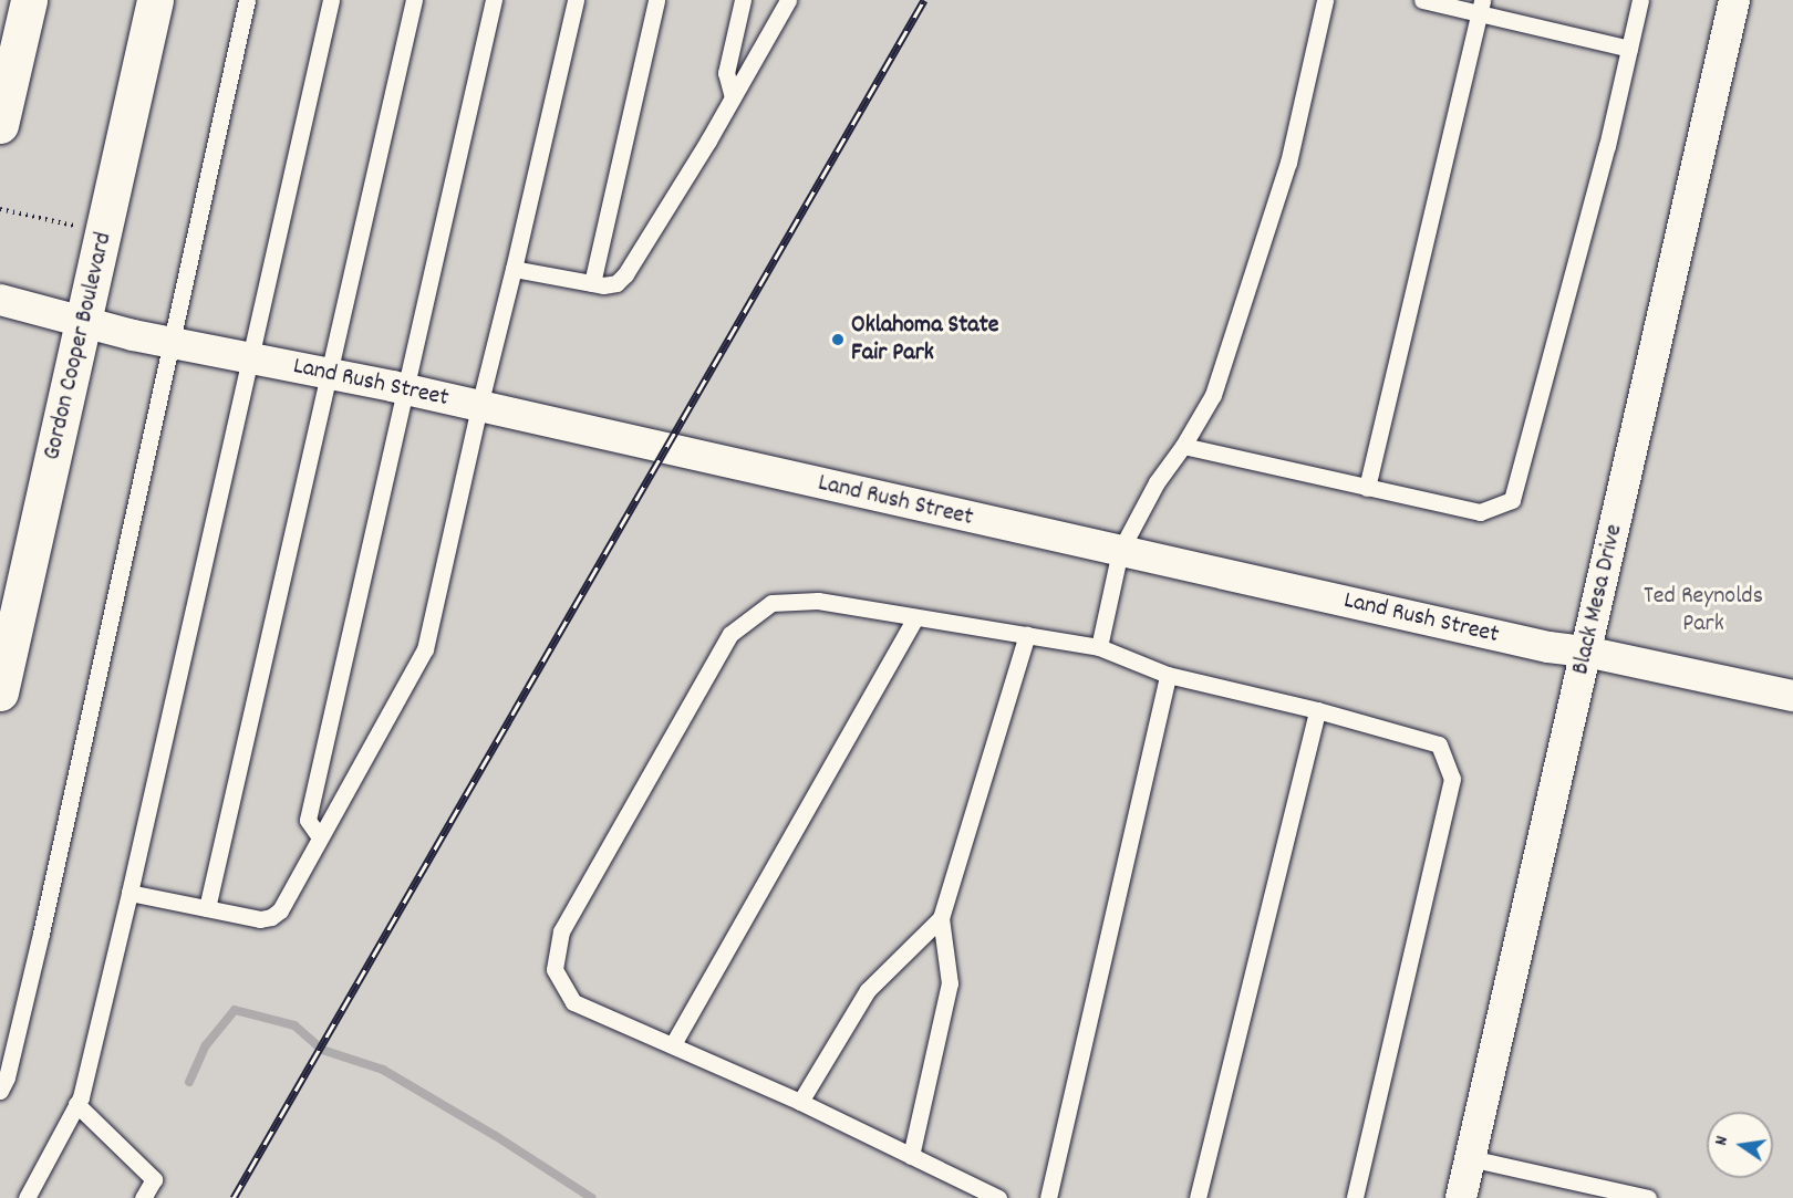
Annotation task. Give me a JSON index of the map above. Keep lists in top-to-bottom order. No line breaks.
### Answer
{"streets":{"street":["Gordon Cooper Boulevard","Land Rush Street","Black Mesa Drive"]},"crossings":[["Gordon Cooper Boulevard","Land Rush Street"],["Land Rush Street","Black Mesa Drive"]],"parks":["Ted Reynolds Park"],"places":["Oklahoma State Fair Park"],"north":"left"}
